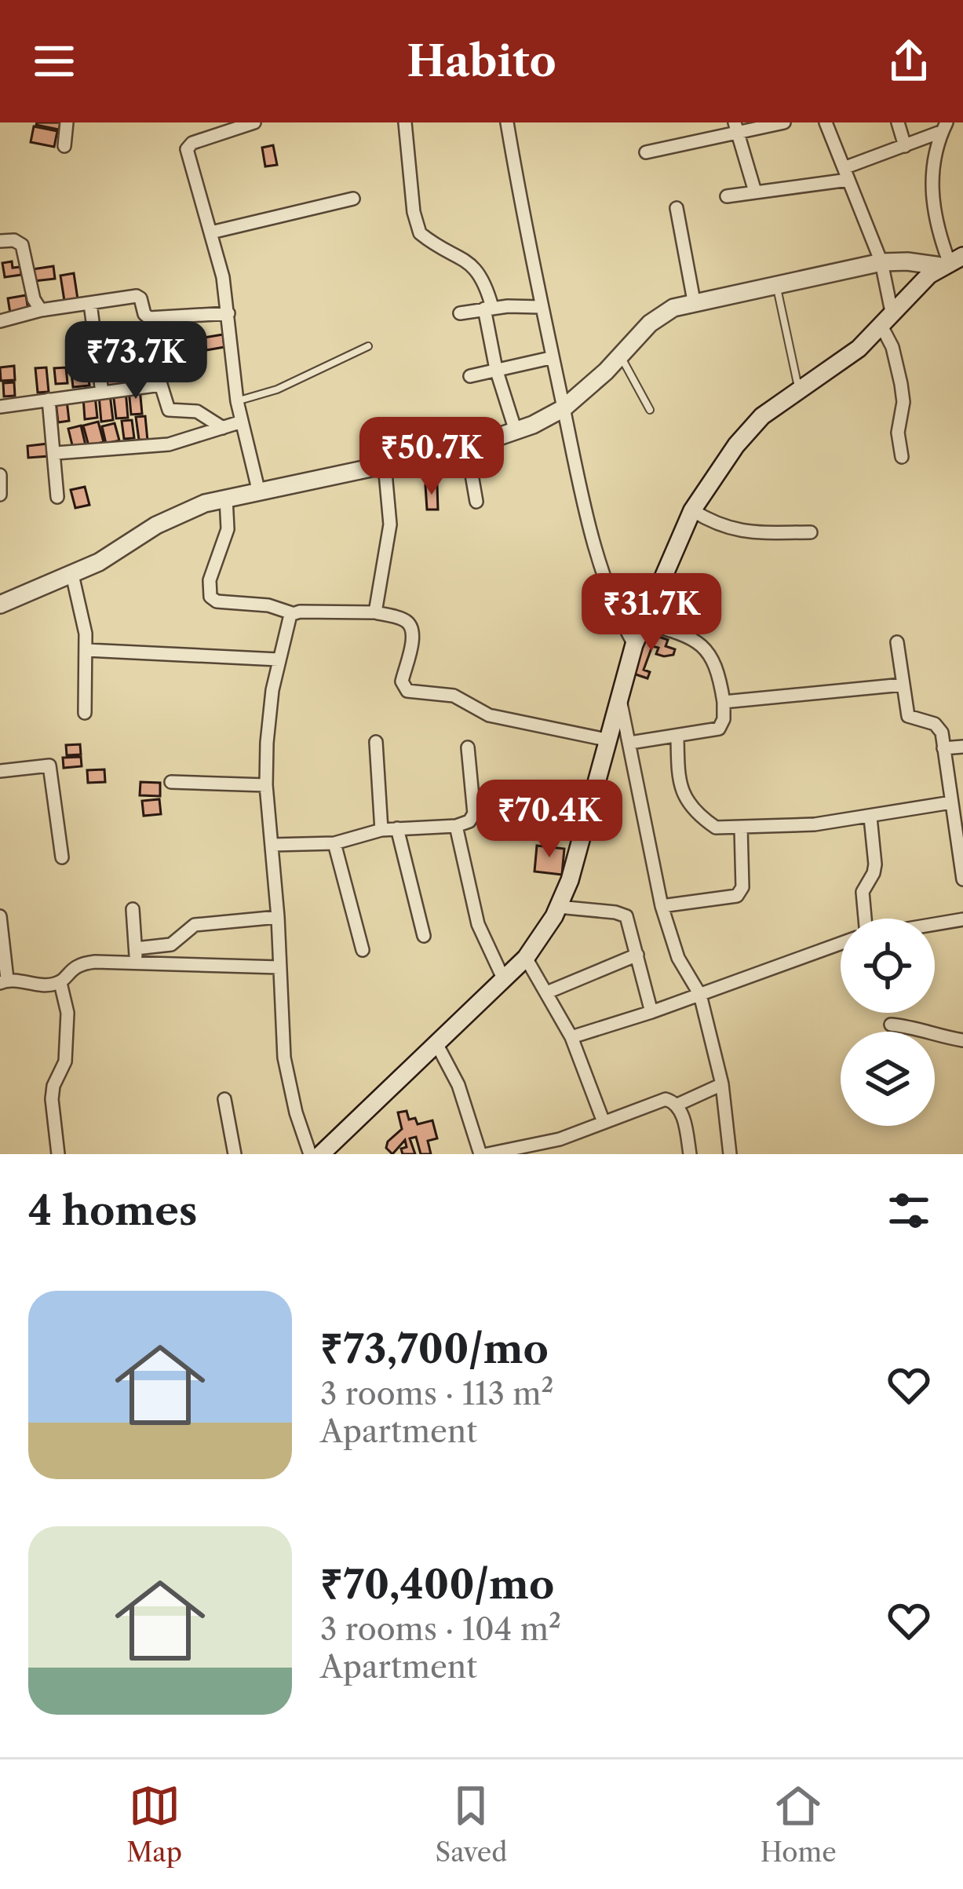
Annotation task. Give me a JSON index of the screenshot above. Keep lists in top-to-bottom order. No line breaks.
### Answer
{"page":{"header":"Habito","price":["₹73.7K","₹50.7K","₹31.7K","₹70.4K"],"heading":"4 homes","list":[{"name":"₹73,700/mo","note":"3 rooms · 113 m² · Apartment"},{"name":"₹70,400/mo","note":"3 rooms · 104 m² · Apartment"}],"tabs":["Map","Saved","Home"]}}
